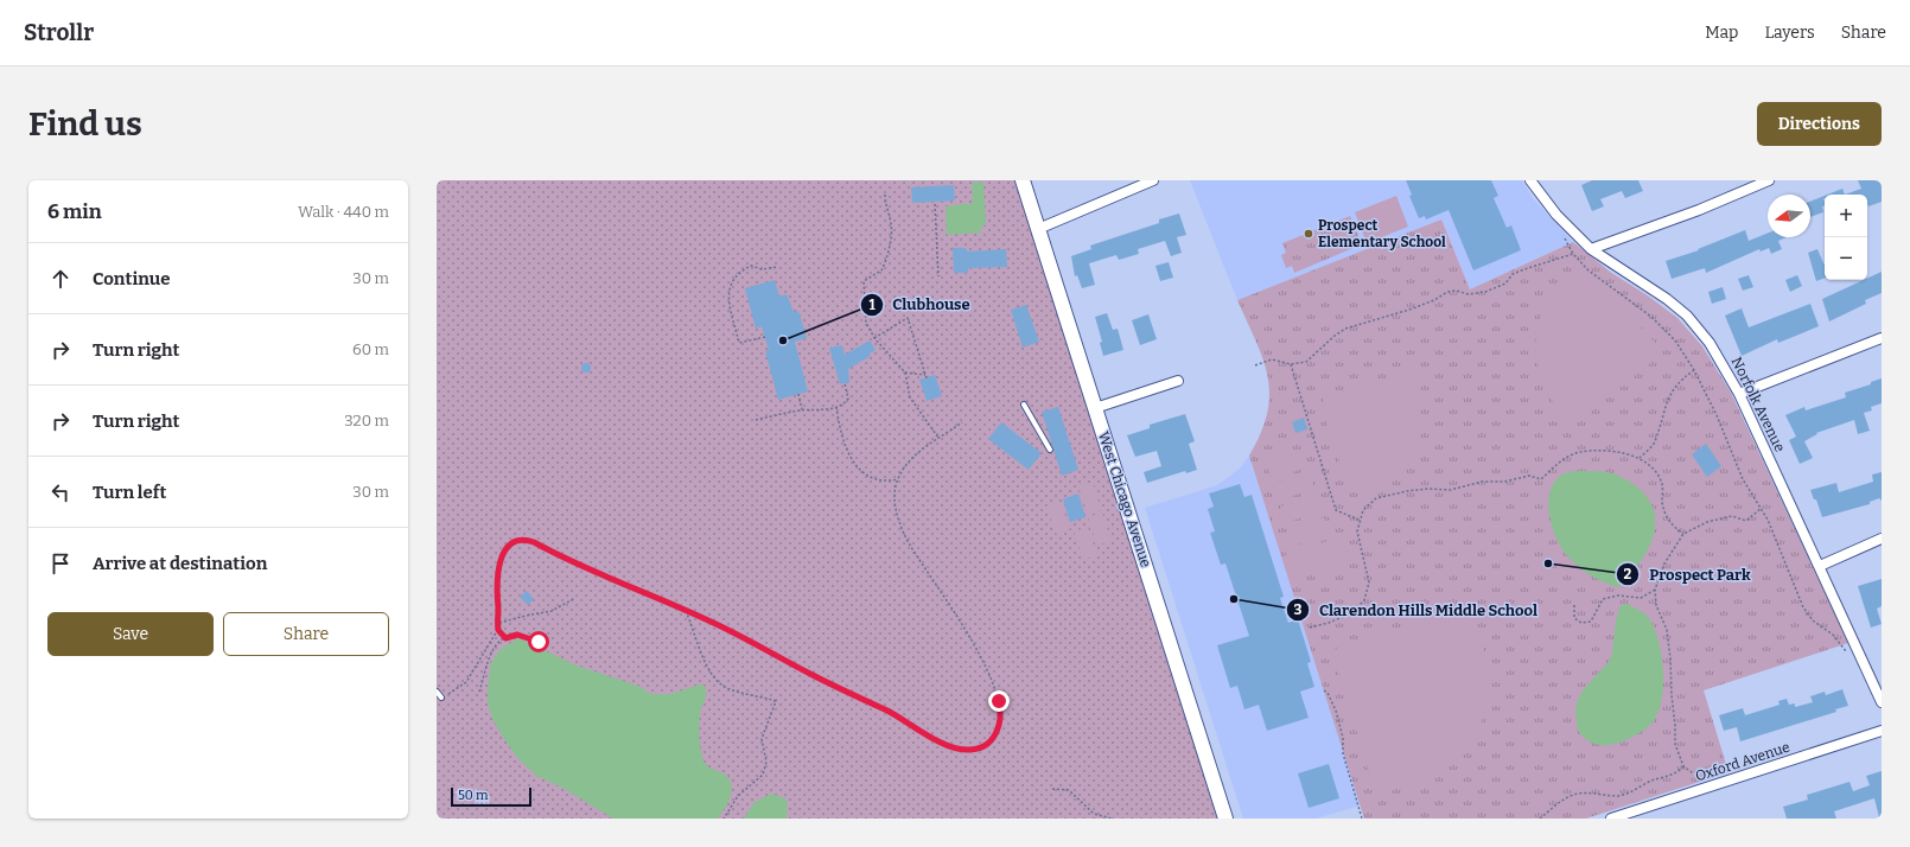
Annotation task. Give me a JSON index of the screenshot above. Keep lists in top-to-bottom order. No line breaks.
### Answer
{"streets":{"main road":["West Chicago Avenue"],"street":["Norfolk Avenue","Oxford Avenue"]},"places":["Prospect Elementary School","Clubhouse","Prospect Park","Clarendon Hills Middle School"],"scale_bar":"50 m","north":"left","page":{"header":"Strollr","nav":["Map","Layers","Share"],"buttons":["Directions",["Save","Share"]],"title":"Find us","heading":["6 min","Walk · 440 m"],"map_buttons":["+","−"],"list":[["Continue","30 m"],["Turn right","60 m"],["Turn right","320 m"],["Turn left","30 m"],"Arrive at destination"],"scale":"50 m"}}
